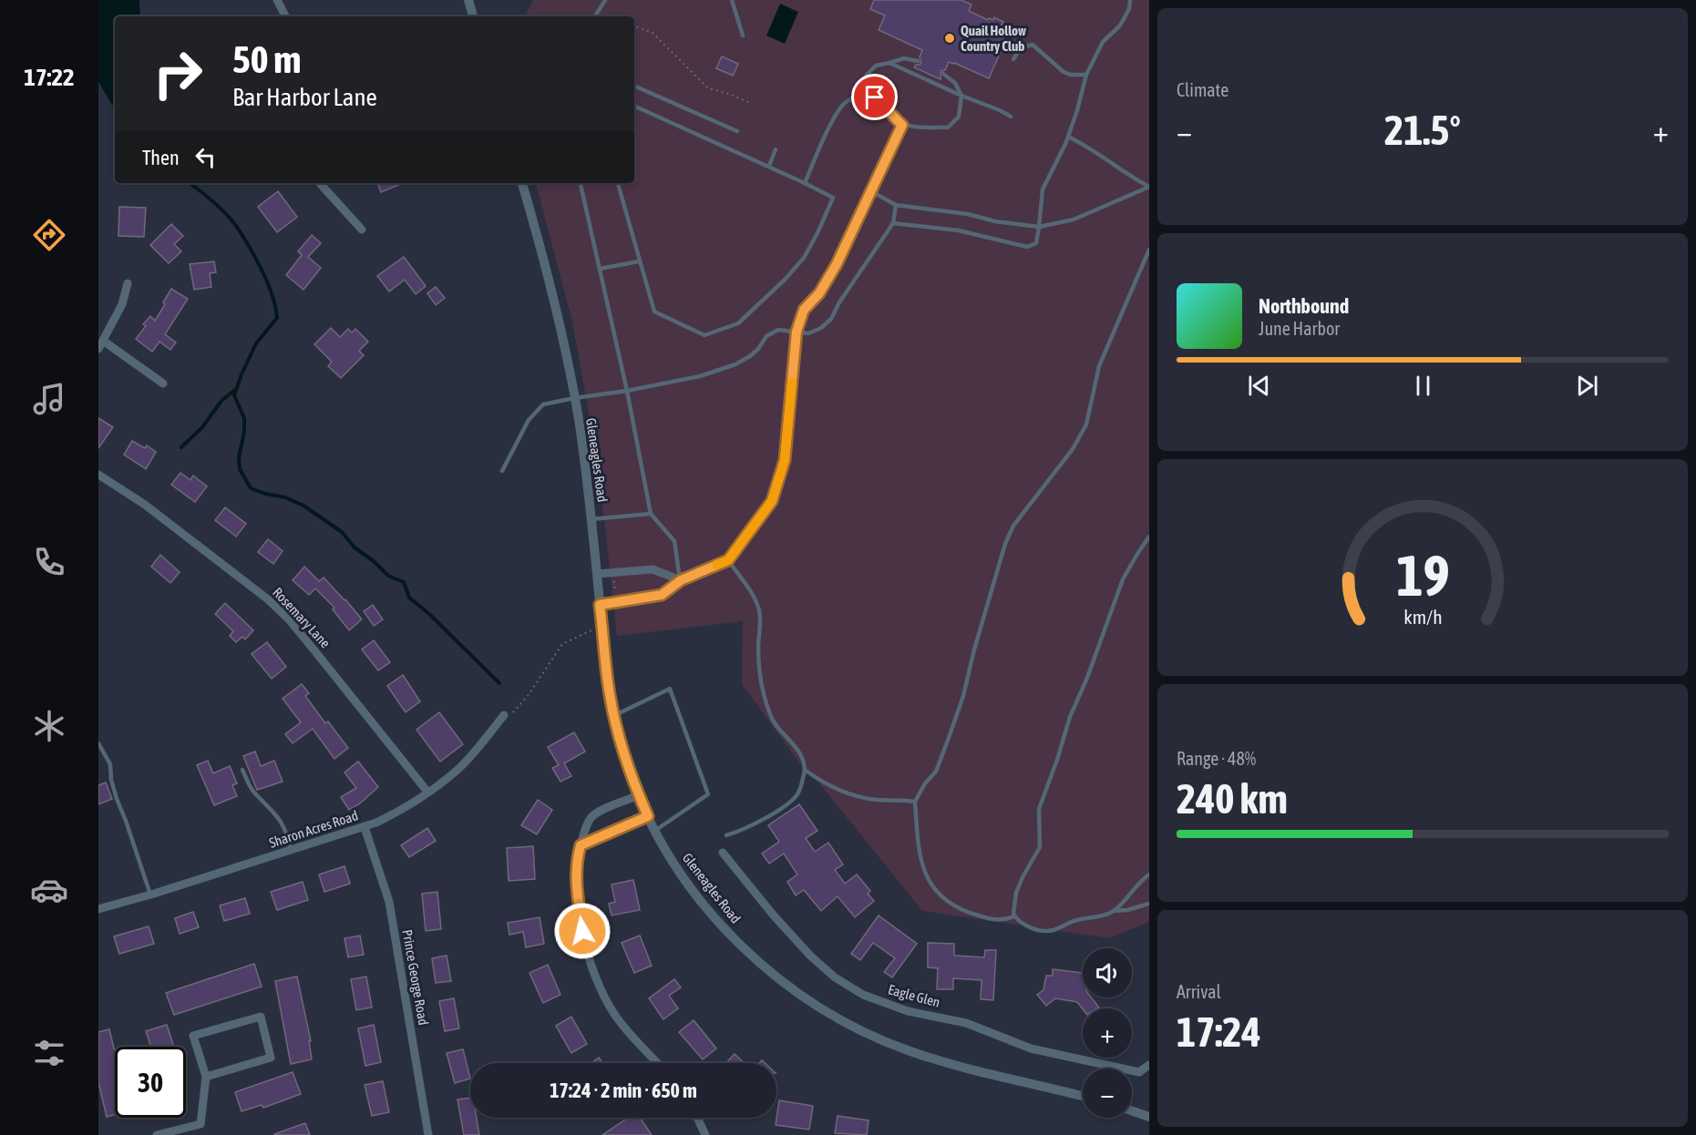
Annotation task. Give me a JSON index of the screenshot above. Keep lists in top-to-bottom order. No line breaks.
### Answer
{"streets":{"street":["Gleneagles Road","Rosemary Lane","Sharon Acres Road","Prince George Road","Eagle Glen"]},"crossings":[["Rosemary Lane","Sharon Acres Road"],["Sharon Acres Road","Prince George Road"]],"places":["Quail Hollow Country Club"],"page":{"tabs":"17:22","tile":["Climate",["Range · 48%","240 km"],["Arrival","17:24"]],"turn":["50 m","Bar Harbor Lane"],"heat":["−","21.5°","+"],"then":"Then","song":["Northbound","June Harbor"],"map_buttons":["+","−"],"limit":"30","trip":"17:24 · 2 min · 650 m","gauge":["19","km/h"]}}
